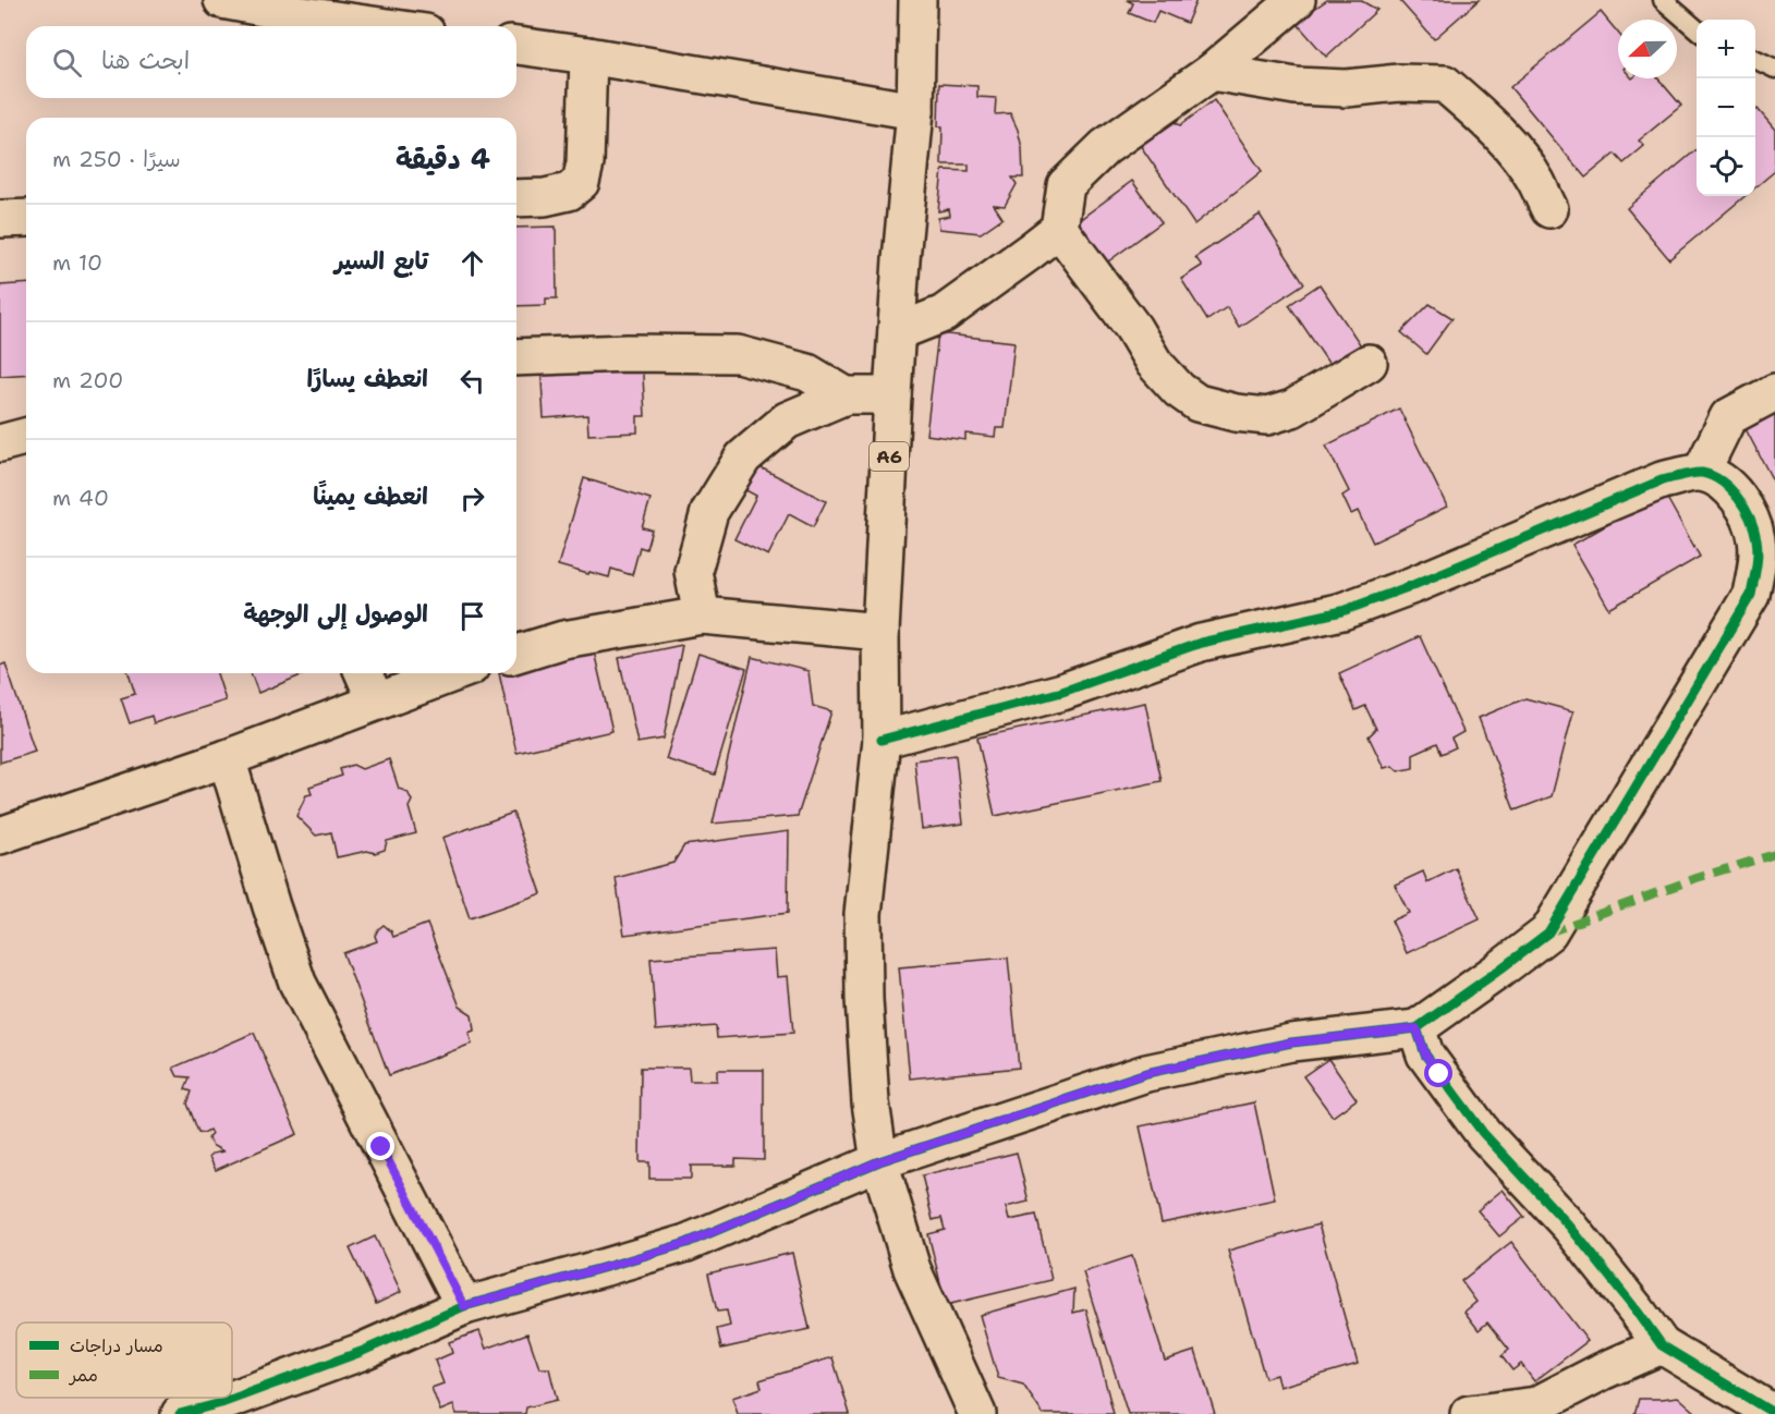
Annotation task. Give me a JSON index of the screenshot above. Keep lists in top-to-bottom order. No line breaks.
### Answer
{"streets":{"main road":["A6"]},"legend":["مسار دراجات","ممر"],"north":"left","page":{"map_buttons":["+","−"],"search":"ابحث هنا","heading":["4 دقيقة","سيرًا · 250 m"],"list":[["تابع السير","10 m"],["انعطف يسارًا","200 m"],["انعطف يمينًا","40 m"],"الوصول إلى الوجهة"]}}
